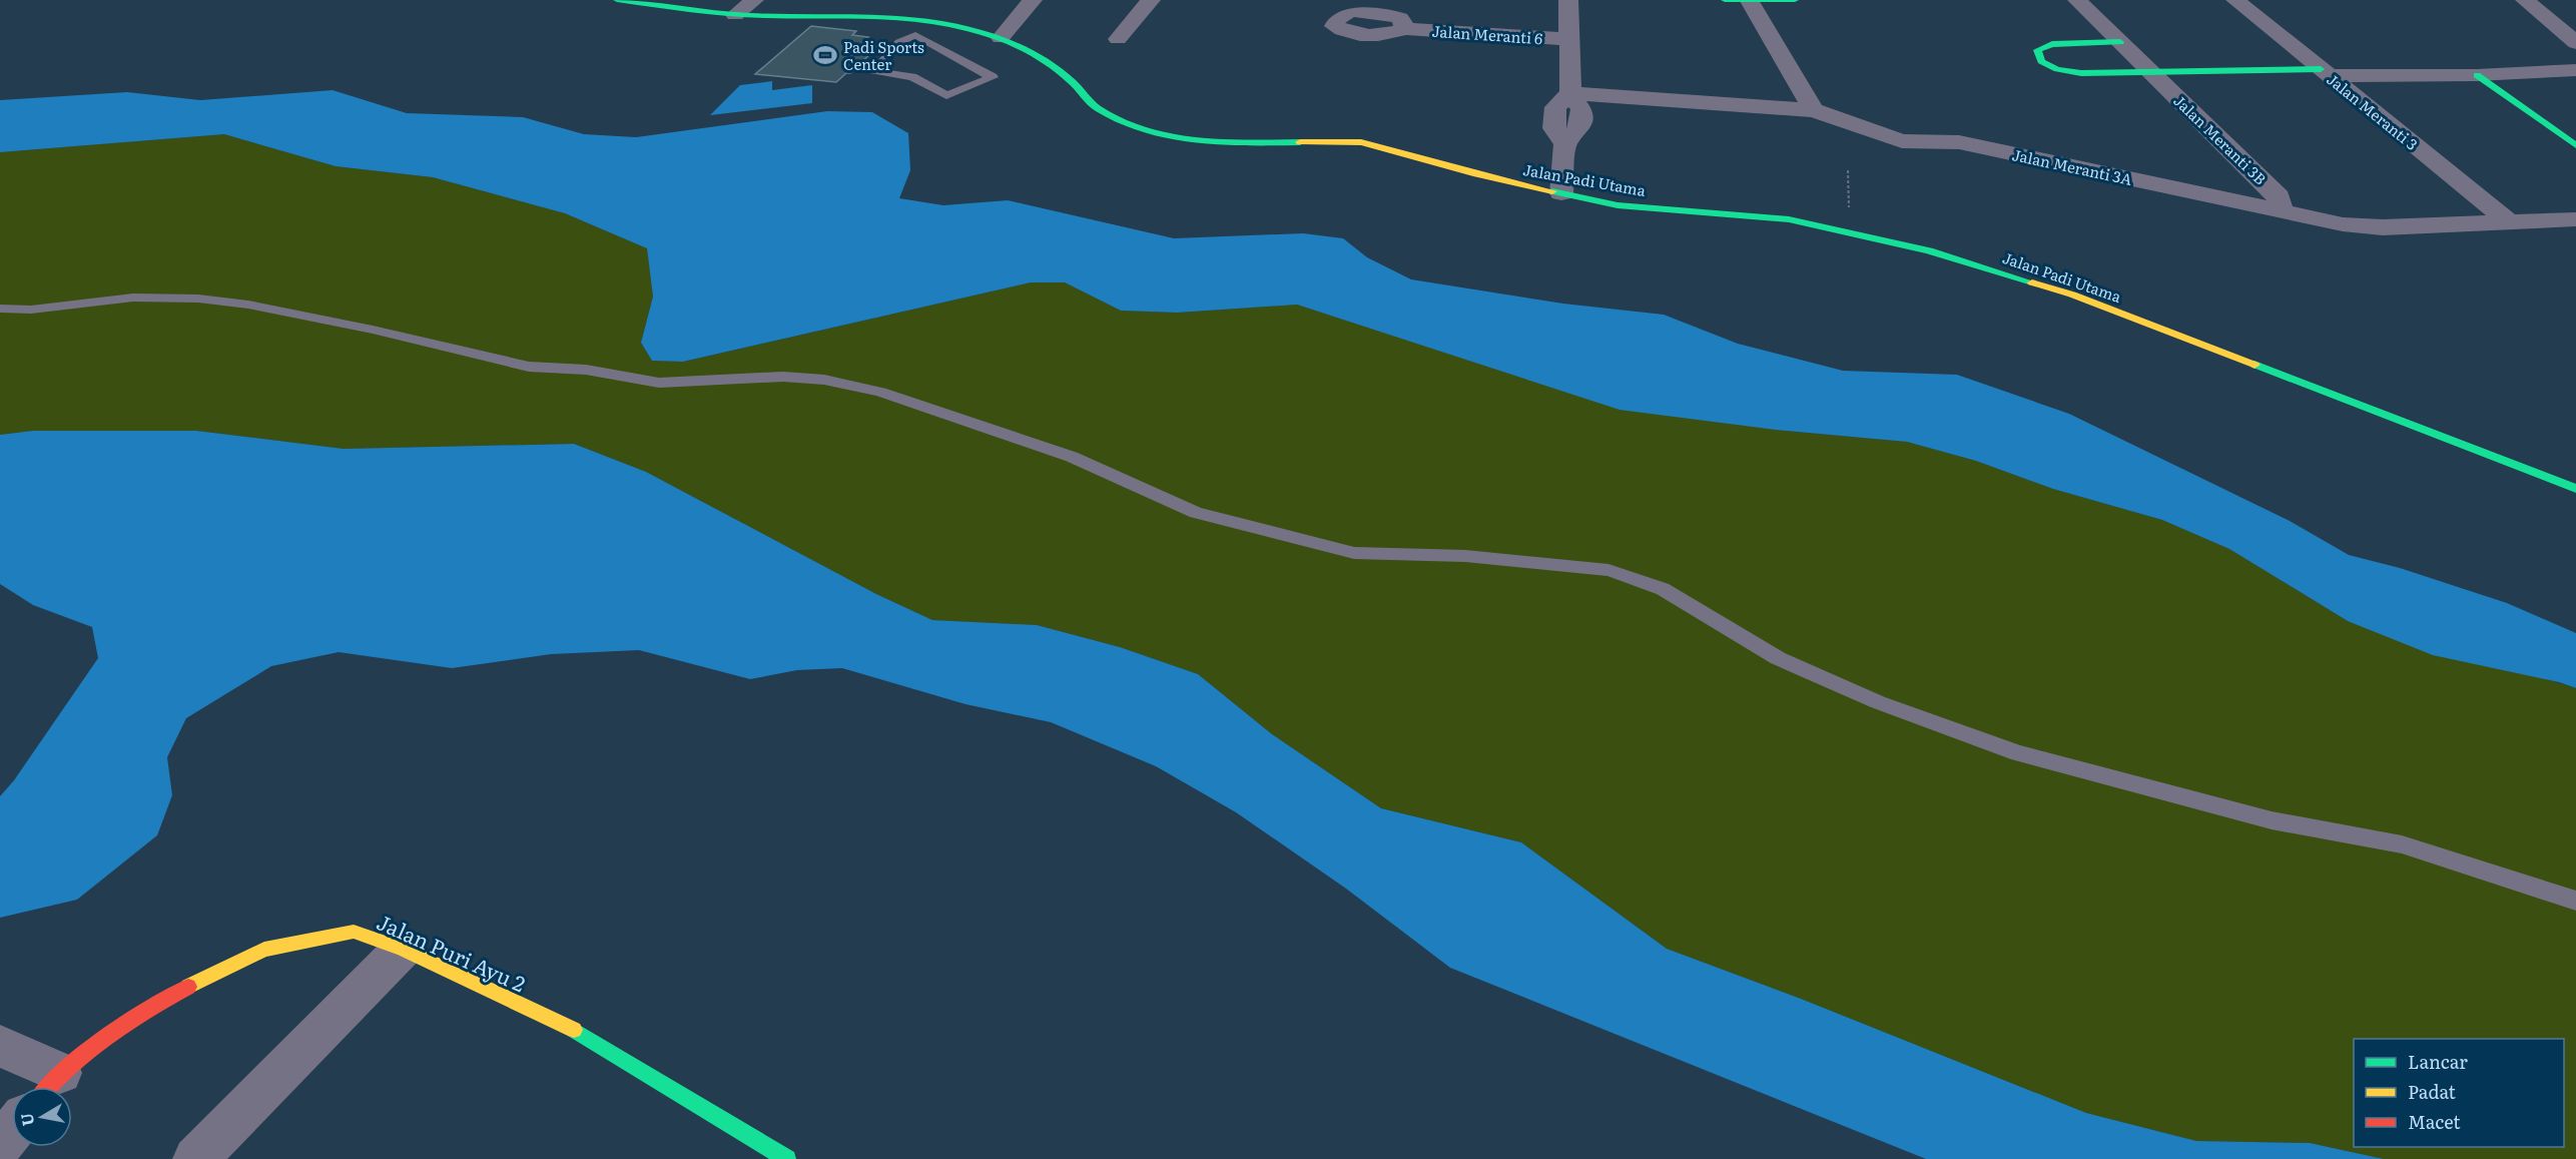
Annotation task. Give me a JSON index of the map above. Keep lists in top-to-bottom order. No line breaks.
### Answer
{"streets":{"street":["Jalan Meranti 6","Jalan Meranti 3","Jalan Meranti 3B","Jalan Meranti 3A","Jalan Padi Utama","Jalan Puri Ayu 2"]},"crossings":[["Jalan Meranti 3","Jalan Meranti 3A"],["Jalan Meranti 3B","Jalan Meranti 3A"]],"places":{"sports":["Padi Sports Center"]},"legend":["Lancar","Padat","Macet"],"north":"left"}
